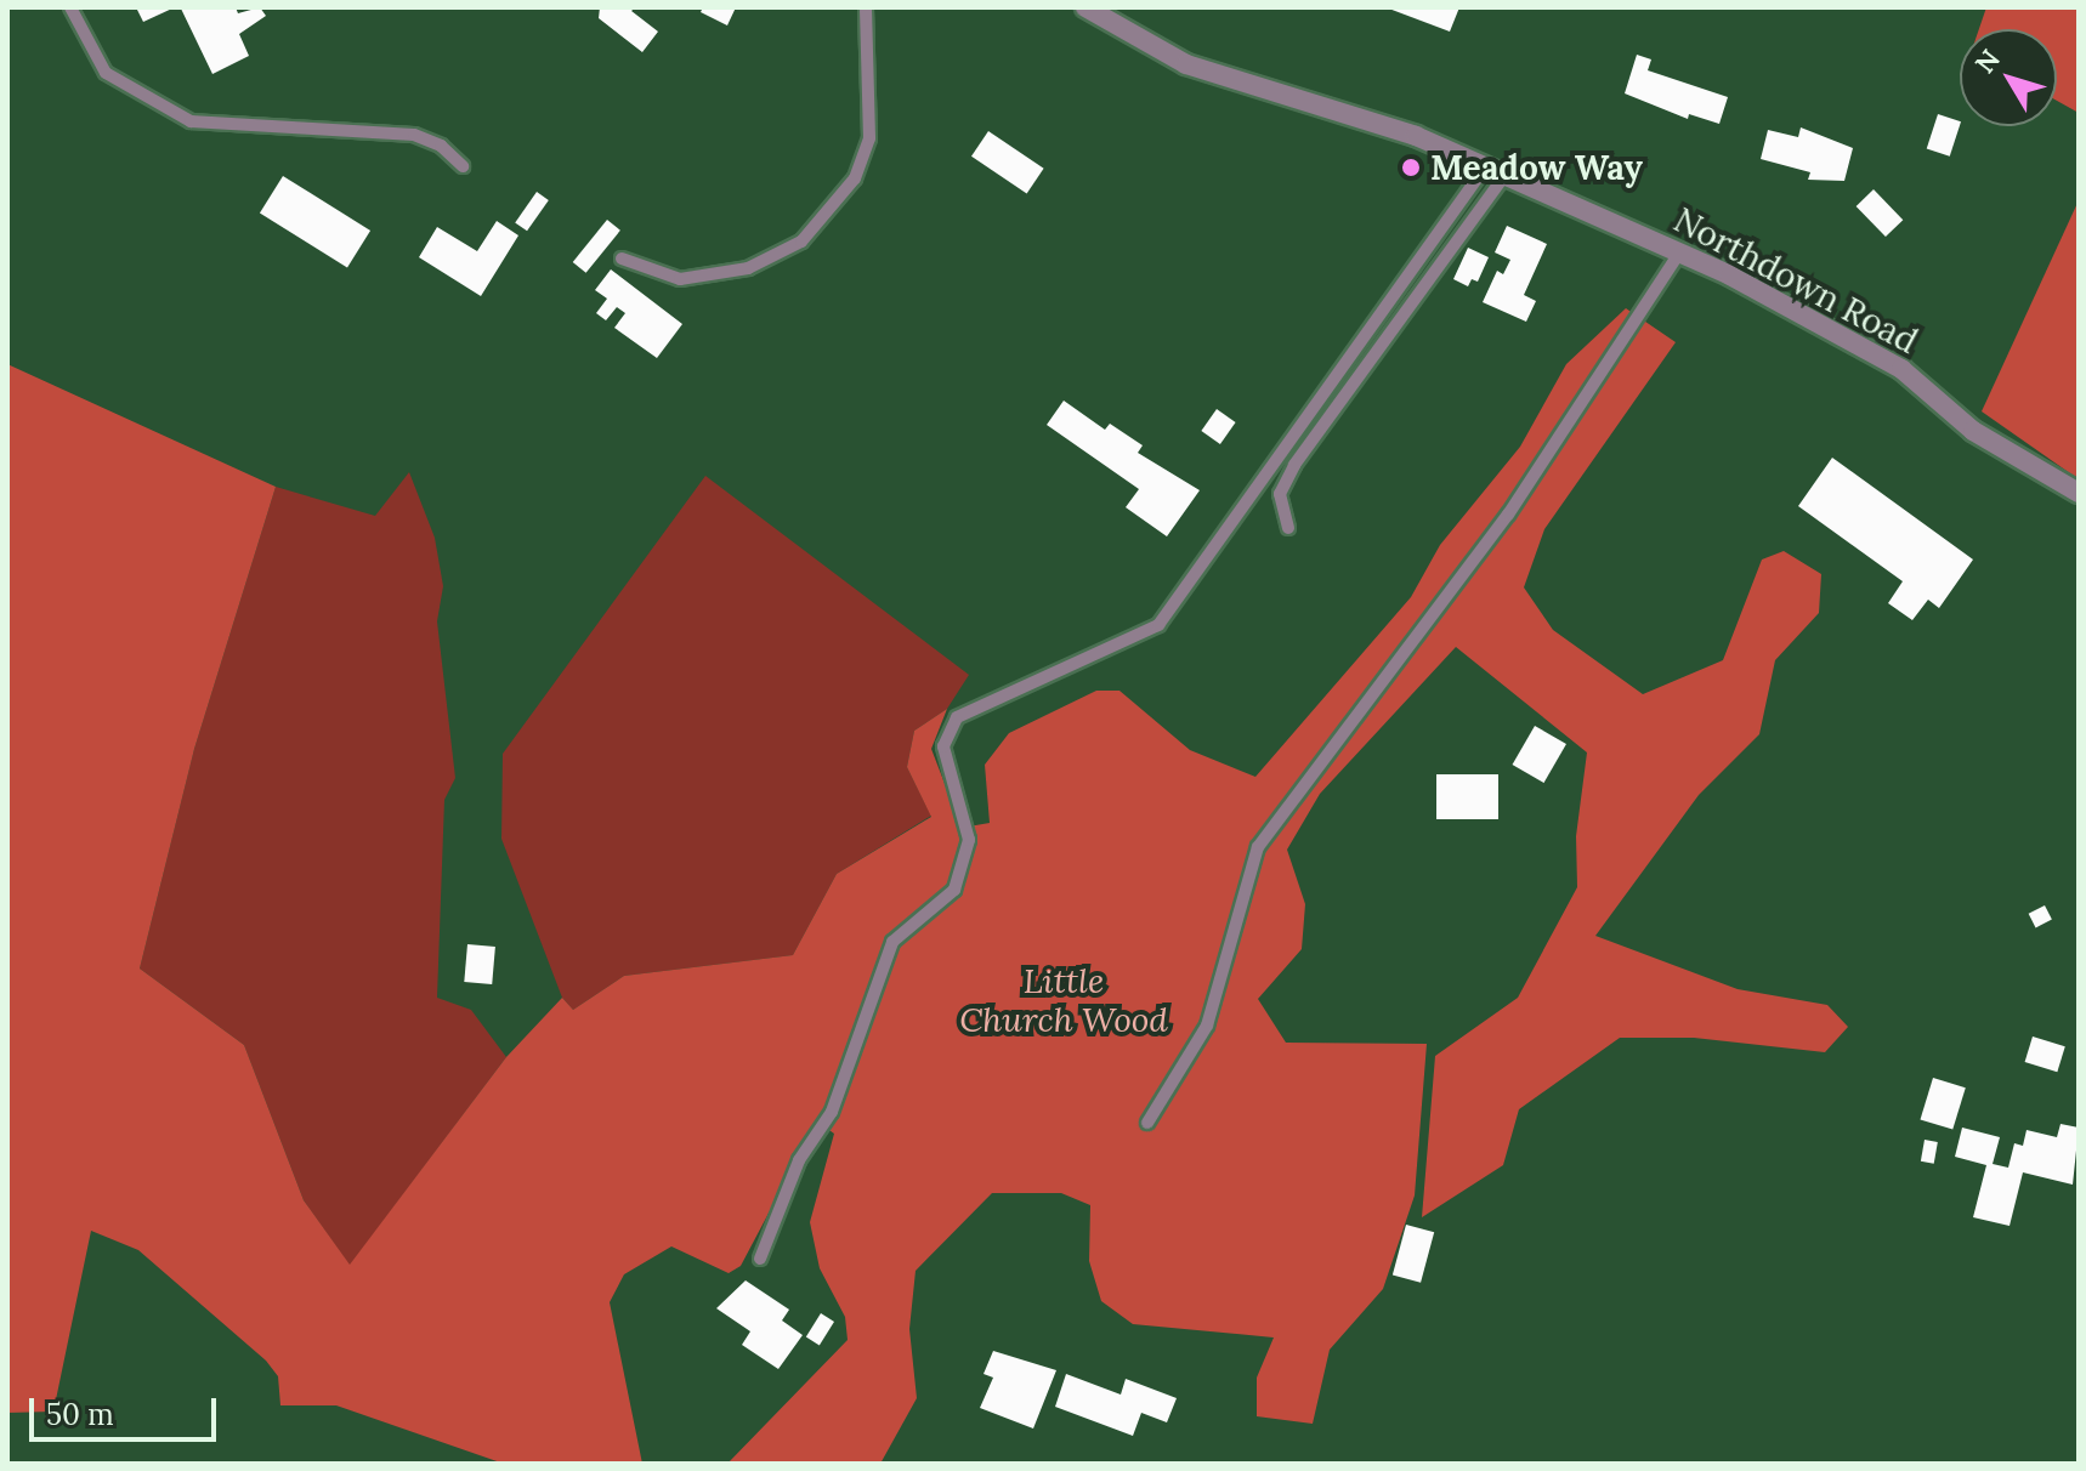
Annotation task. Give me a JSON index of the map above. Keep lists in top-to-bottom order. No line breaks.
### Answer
{"streets":{"street":["Northdown Road"]},"parks":["Little Church Wood"],"places":["Meadow Way"],"scale_bar":"50 m","north":"top left"}
